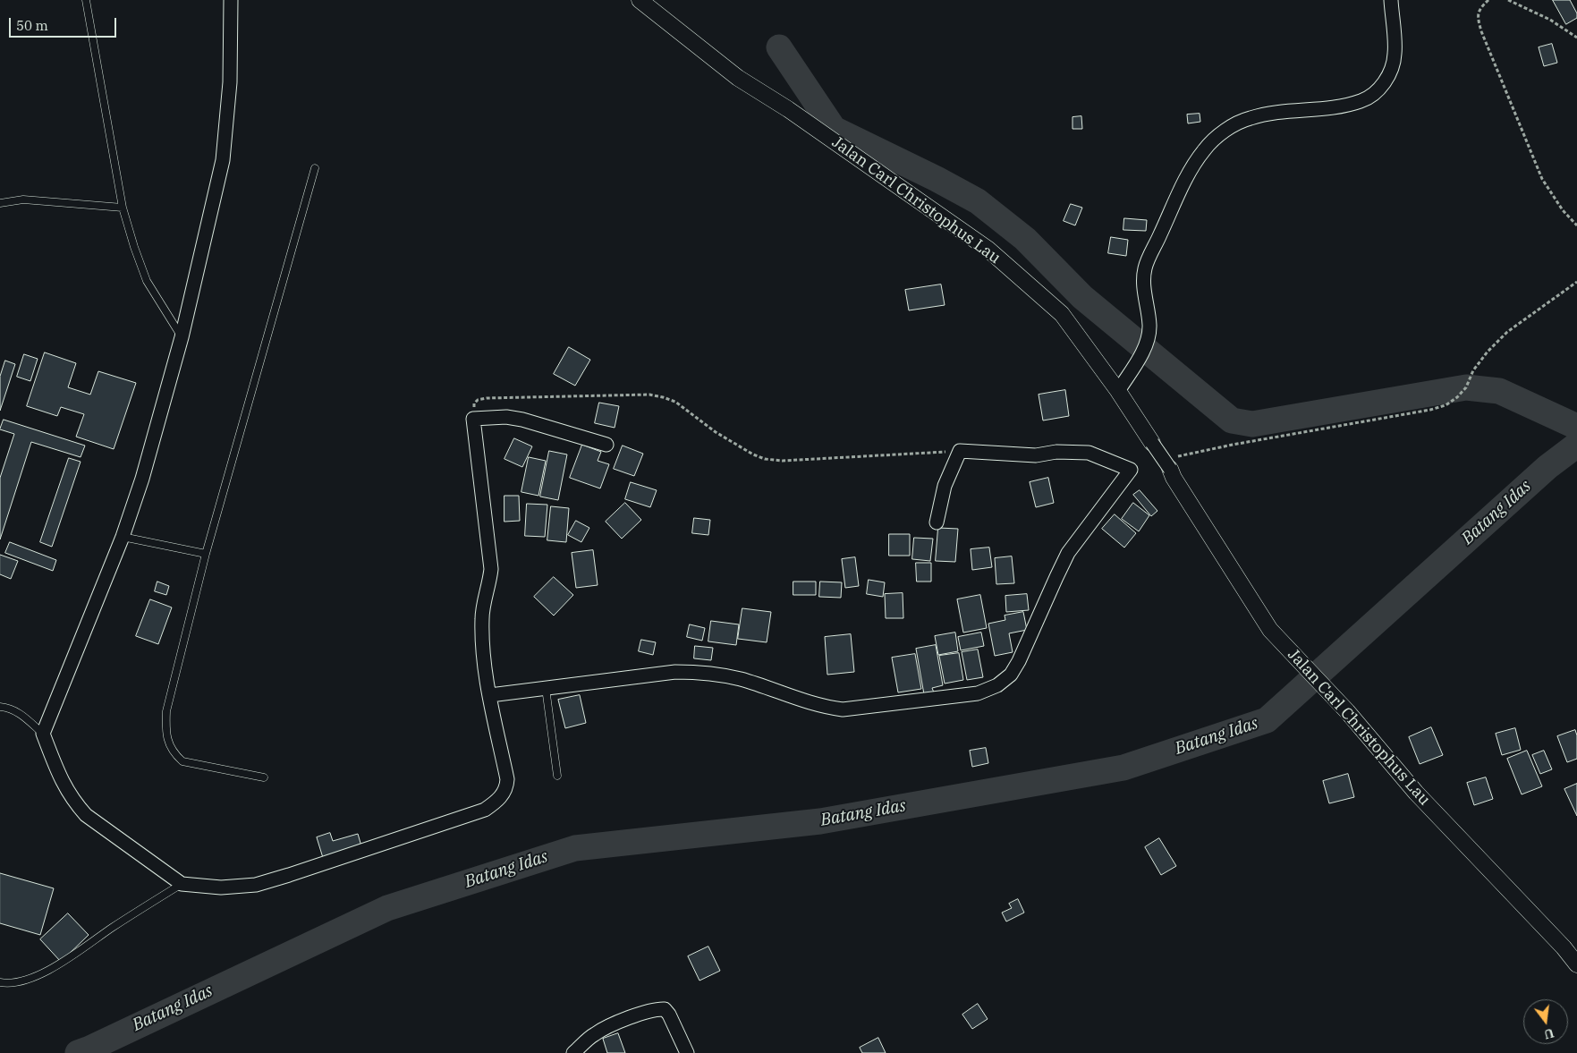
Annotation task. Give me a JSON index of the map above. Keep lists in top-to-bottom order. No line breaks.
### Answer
{"streets":{"street":["Jalan Carl Christophus Lau"]},"water":["Batang Idas"],"scale_bar":"50 m","north":"bottom"}
